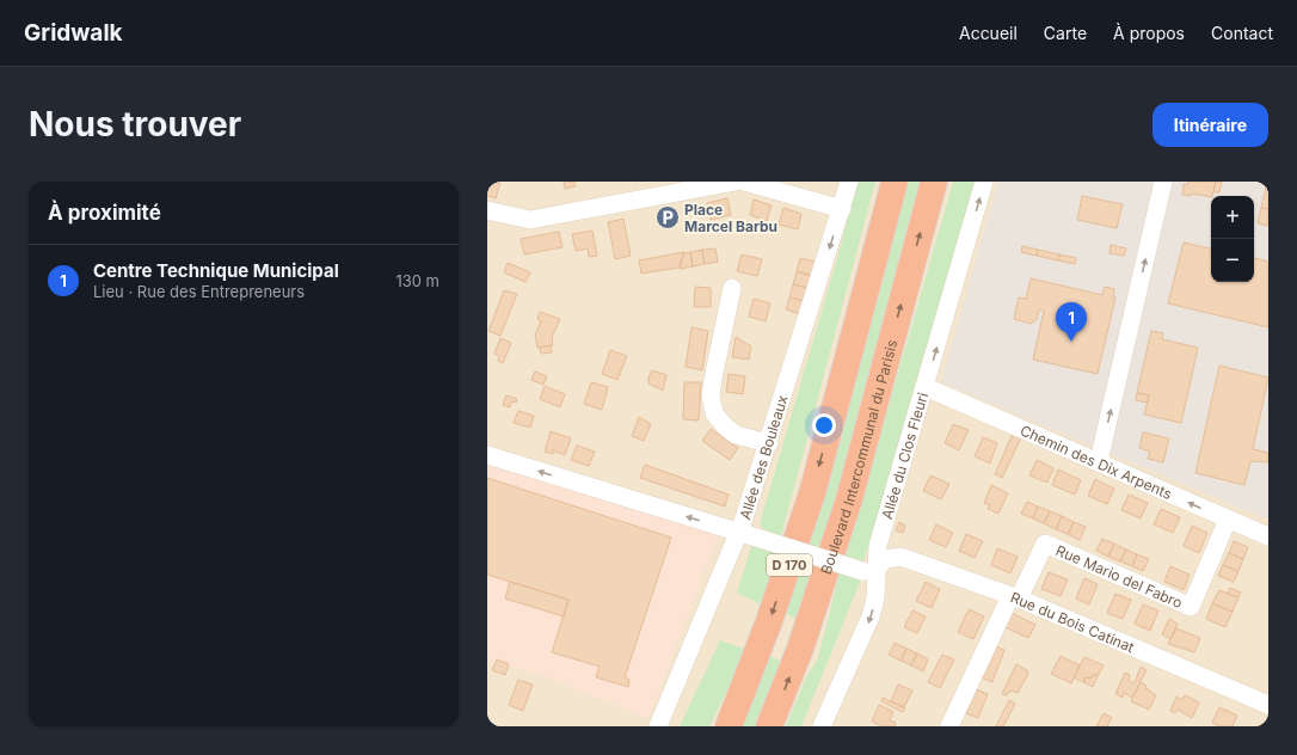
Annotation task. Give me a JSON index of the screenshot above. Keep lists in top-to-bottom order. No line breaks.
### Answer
{"streets":{"highway":["Boulevard Intercommunal du Parisis","D 170"],"street":["Allée du Clos Fleuri","Allée des Bouleaux","Chemin des Dix Arpents","Rue Mario del Fabro","Rue du Bois Catinat"]},"crossings":[["Allée du Clos Fleuri","Chemin des Dix Arpents"],["Allée du Clos Fleuri","Rue du Bois Catinat"],["Chemin des Dix Arpents","Rue Mario del Fabro"],["Rue Mario del Fabro","Rue du Bois Catinat"]],"one_way":["Allée des Bouleaux","Chemin des Dix Arpents"],"places":{"parking":["Place Marcel Barbu"]},"page":{"header":"Gridwalk","nav":["Accueil","Carte","À propos","Contact"],"buttons":"Itinéraire","title":"Nous trouver","heading":"À proximité","map_buttons":["+","−"],"list":[{"mark":"1","name":"Centre Technique Municipal","note":"Lieu · Rue des Entrepreneurs","value":"130 m"}],"pins":"1"}}
